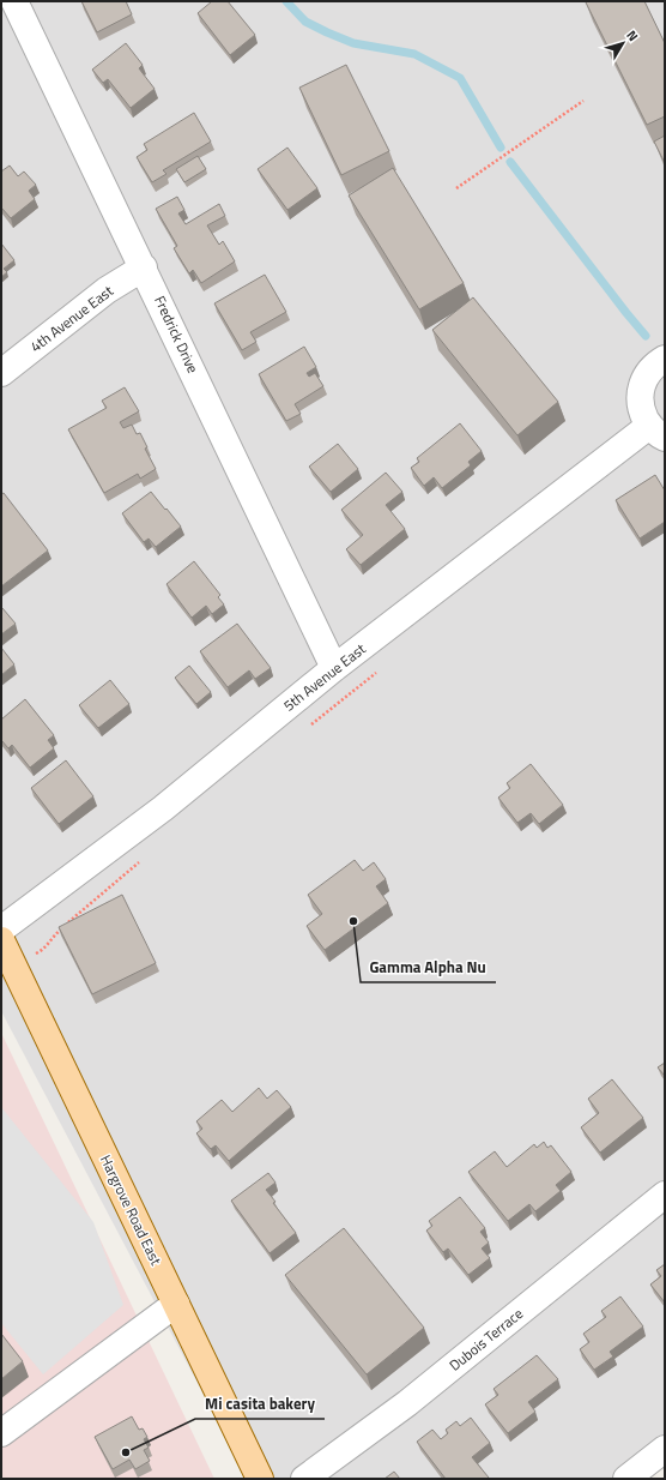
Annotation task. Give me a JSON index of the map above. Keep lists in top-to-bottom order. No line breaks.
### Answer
{"streets":{"main road":["Hargrove Road East"],"street":["4th Avenue East","Fredrick Drive","5th Avenue East","Dubois Terrace"]},"crossings":[["4th Avenue East","Fredrick Drive"],["Fredrick Drive","5th Avenue East"]],"places":["Gamma Alpha Nu","Mi casita bakery"],"north":"top right"}
